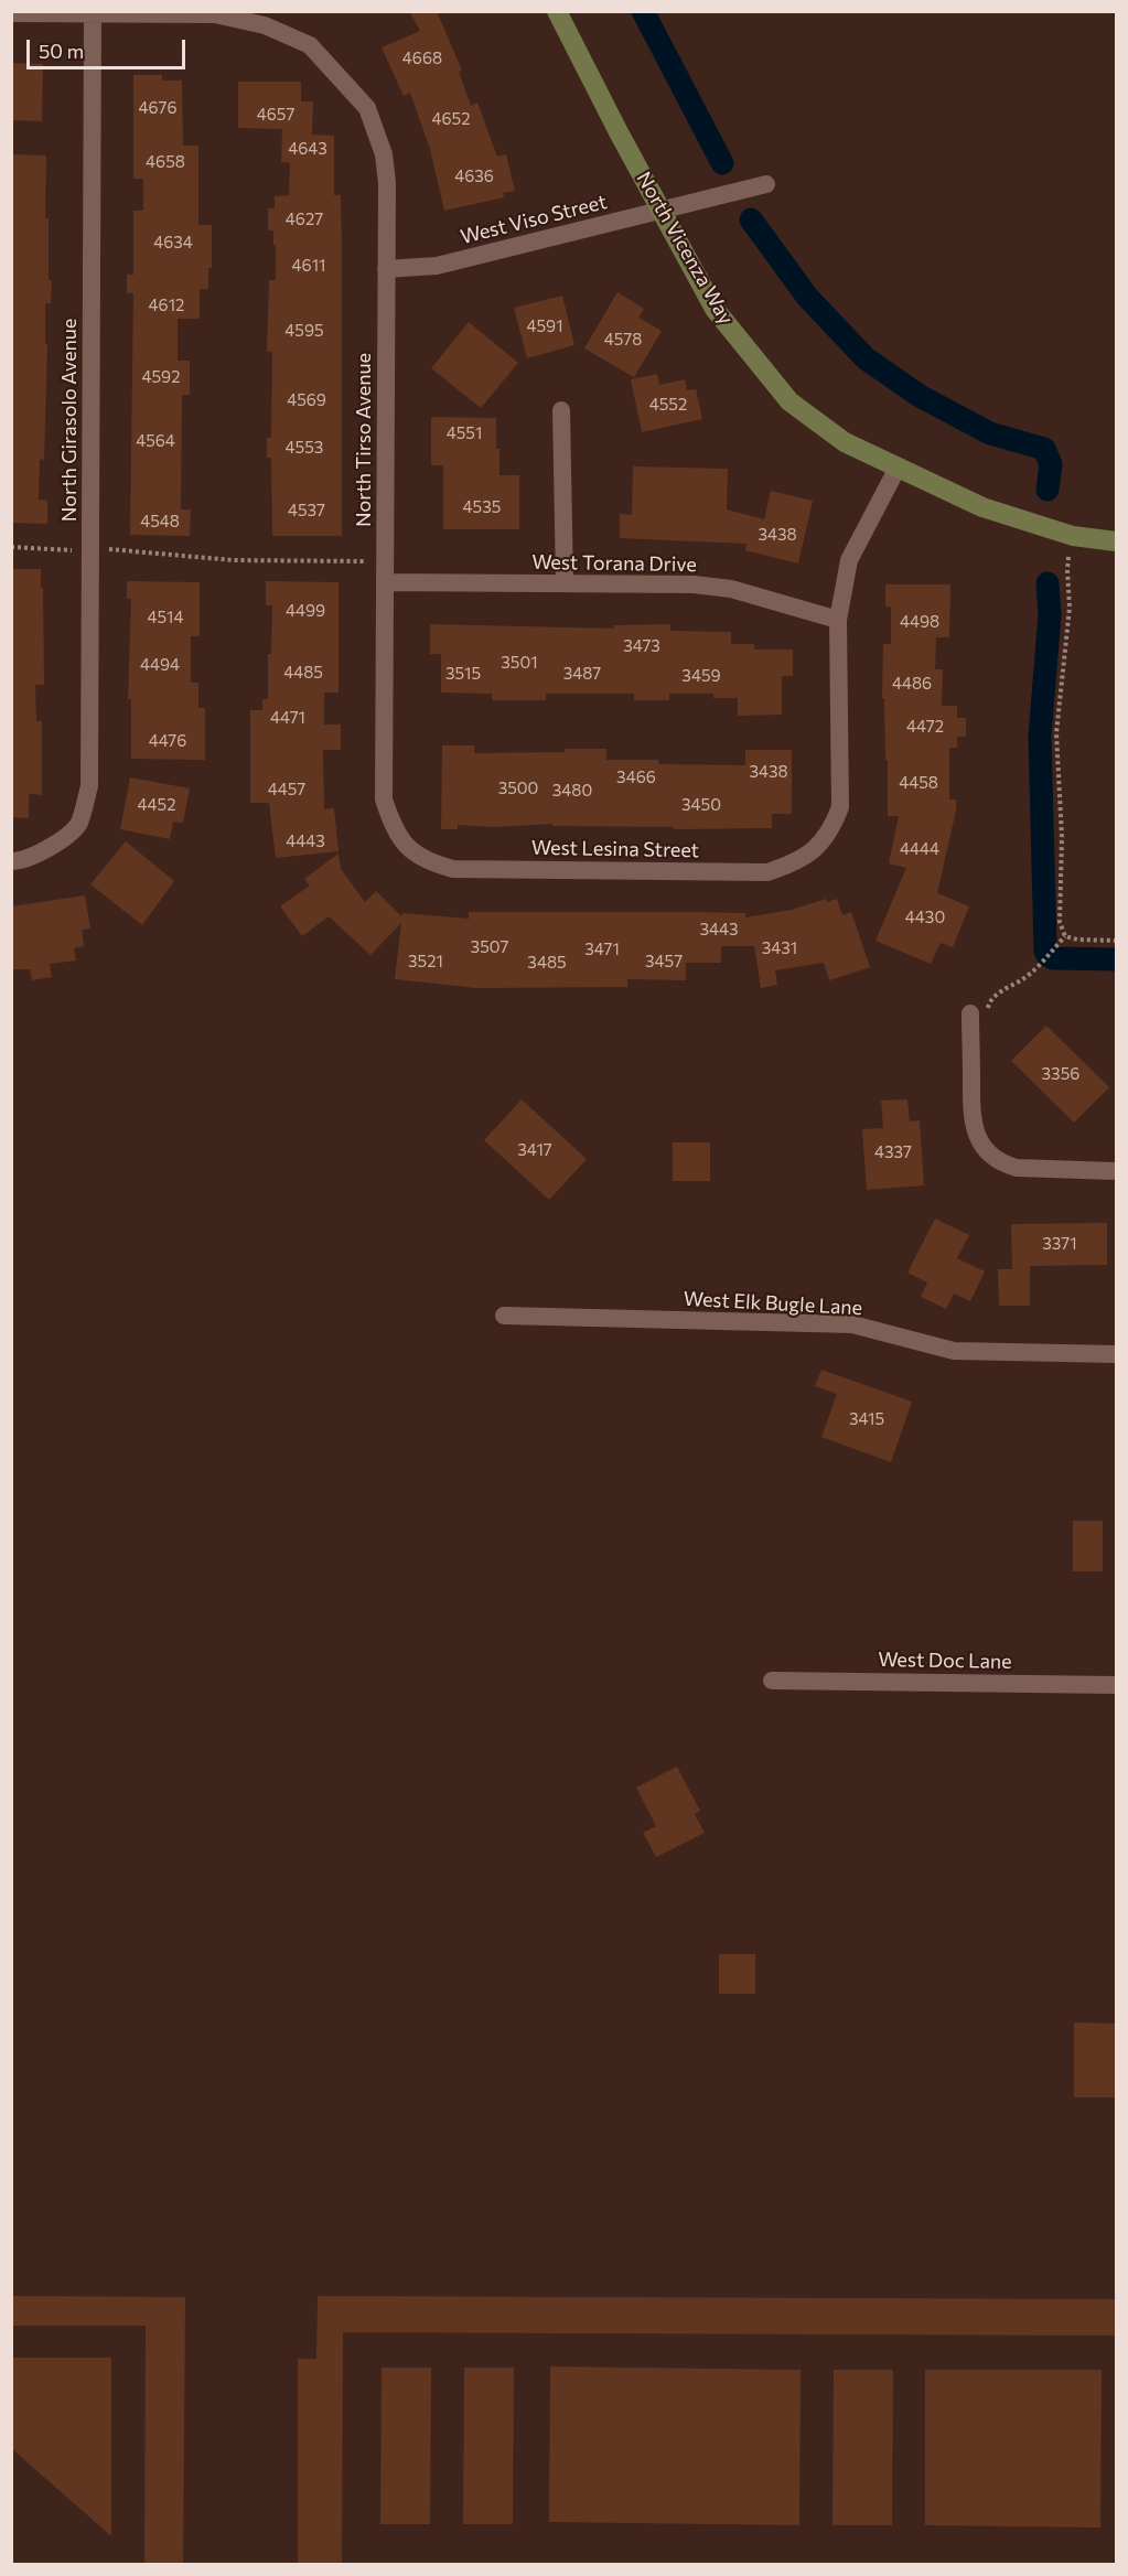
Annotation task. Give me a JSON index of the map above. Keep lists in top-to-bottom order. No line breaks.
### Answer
{"streets":{"street":["West Viso Street","North Vicenza Way","North Girasolo Avenue","North Tirso Avenue","West Torana Drive","West Lesina Street","West Elk Bugle Lane","West Doc Lane"]},"crossings":[["West Viso Street","North Vicenza Way"],["West Viso Street","North Tirso Avenue"],["North Girasolo Avenue","North Tirso Avenue"],["North Tirso Avenue","West Torana Drive"],["North Tirso Avenue","West Lesina Street"],["West Torana Drive","West Lesina Street"]],"house_numbers":["4668","4676","4657","4652","4643","4658","4636","4627","4634","4611","4612","4591","4595","4578","4592","4569","4552","4551","4564","4553","4535","4537","4548","3438","4499","4514","4498","3473","3501","4494","4485","3515","3487","3459","4486","4471","4472","4476","3438","3466","4458","3500","4457","3480","4452","3450","4443","4444","4430","3443","3507","3431","3471","3521","3457","3485","3356","3417","4337","3371","3415"],"scale_bar":"50 m"}
